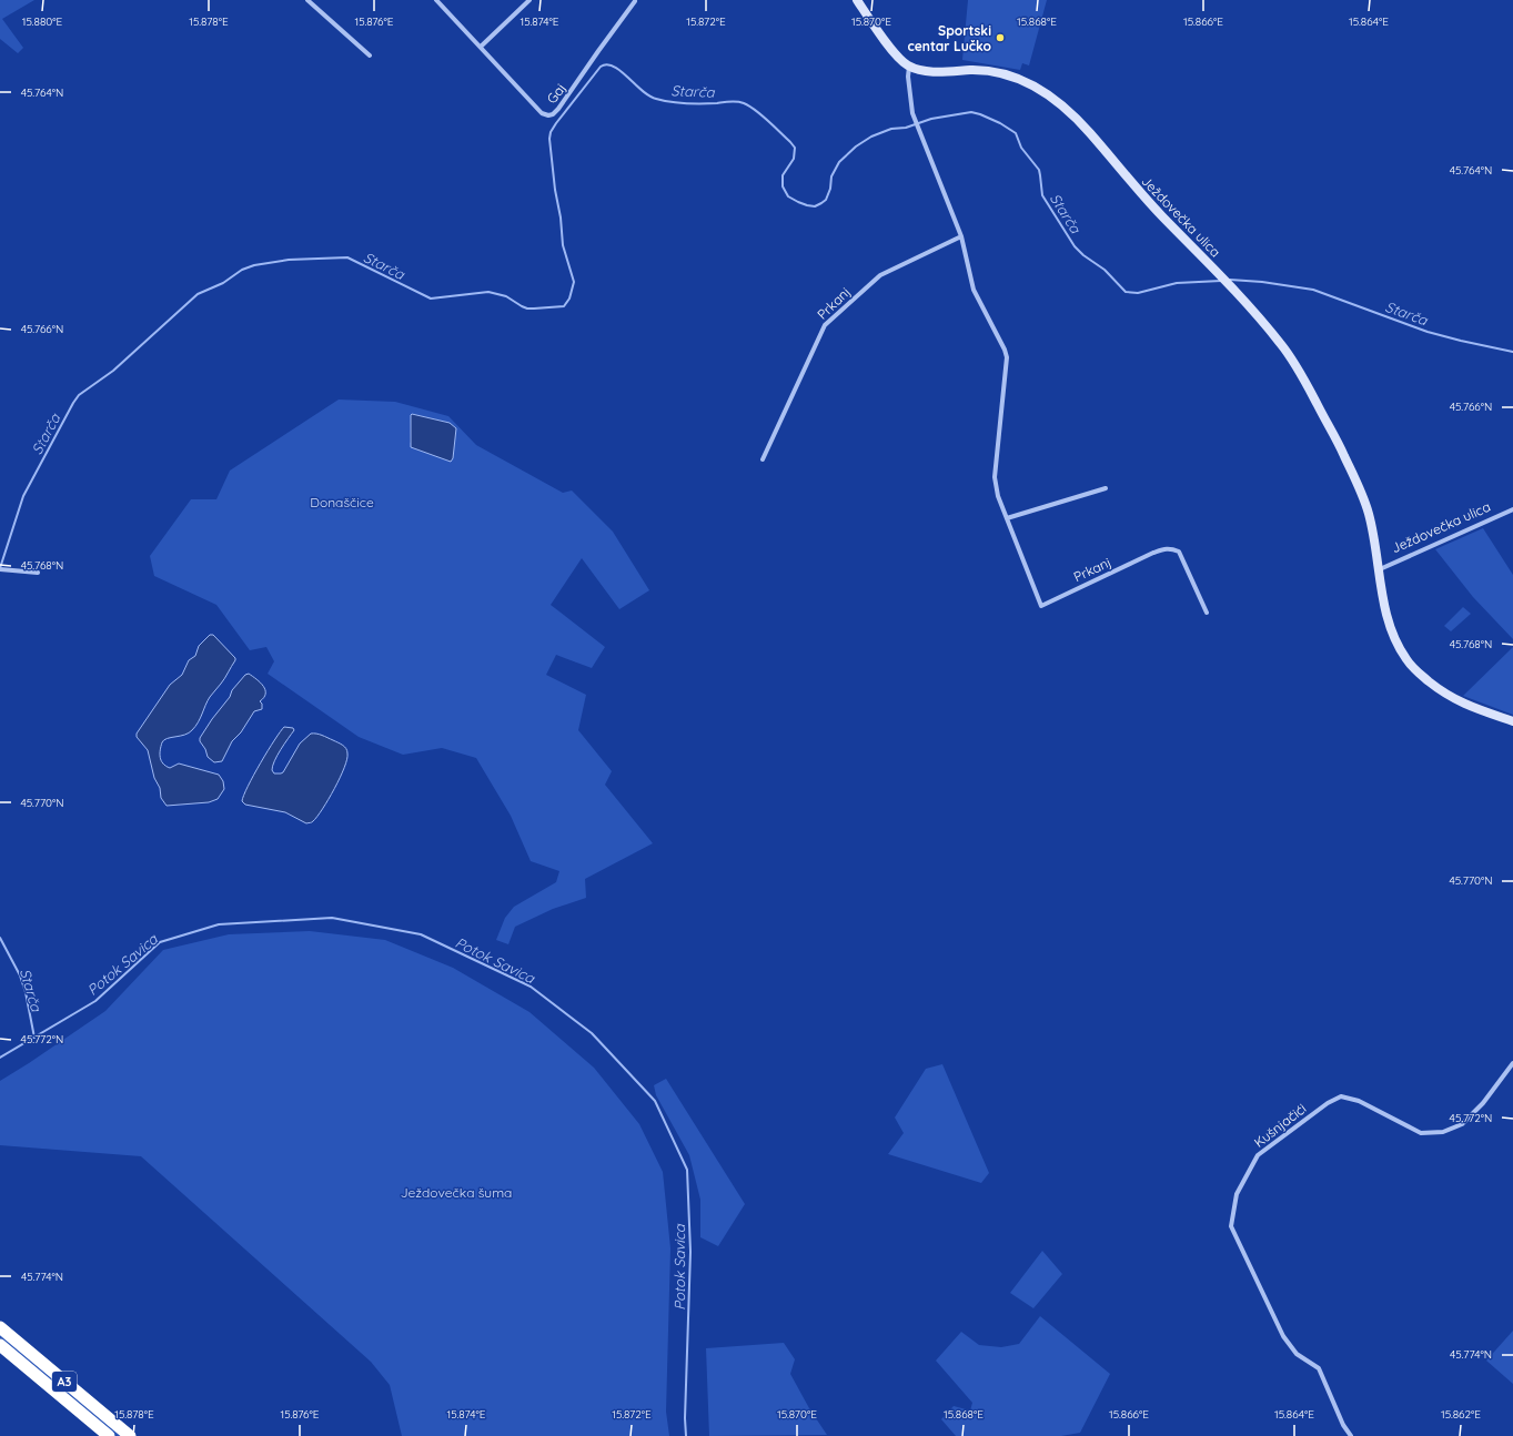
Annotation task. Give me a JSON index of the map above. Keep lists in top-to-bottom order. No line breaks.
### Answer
{"streets":{"highway":["A3"],"main road":["Ježdovečka ulica"],"street":["Gaj","Prkanj","Kušnjačići"]},"crossings":[["Ježdovečka ulica","Prkanj"]],"water":["Starča","Potok Savica"],"parks":["Donaščice","Ježdovečka šuma"],"places":["Sportski centar Lučko"],"coordinates":["15.880°E","15.878°E","15.876°E","15.874°E","15.872°E","15.870°E","15.868°E","15.866°E","15.864°E","45.764°N","45.766°N","45.768°N","45.770°N","45.772°N","45.774°N","15.862°E"]}
